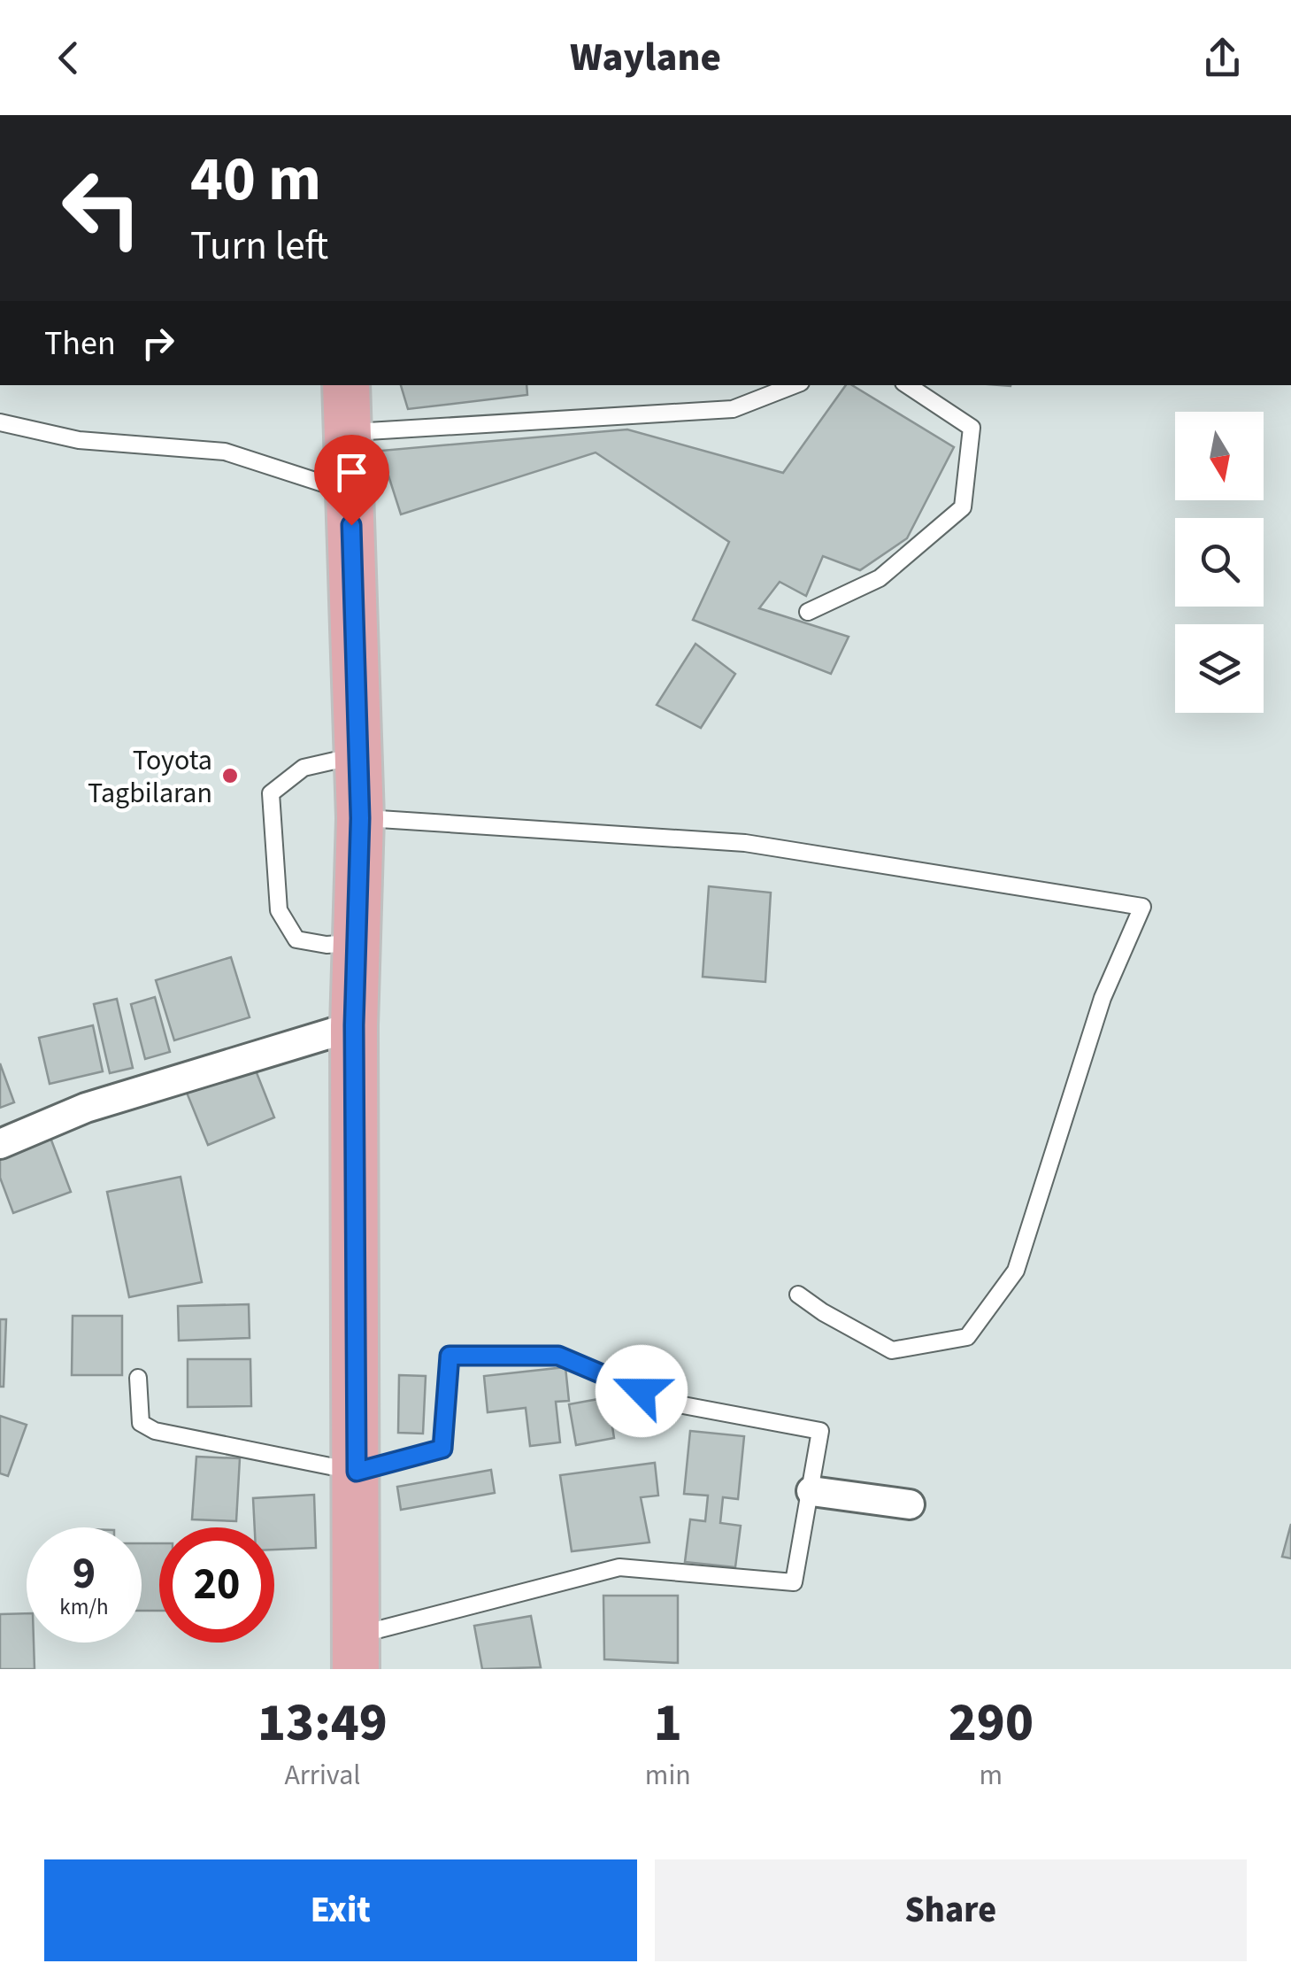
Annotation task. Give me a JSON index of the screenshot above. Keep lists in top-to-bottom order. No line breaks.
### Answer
{"places":["Toyota Tagbilaran"],"north":"bottom","page":{"header":"Waylane","turn":["40 m","Turn left"],"then":"Then","speed":"9 km/h","limit":"20","eta":["13:49","Arrival","1","min","290","m"],"buttons":["Exit","Share"]}}
